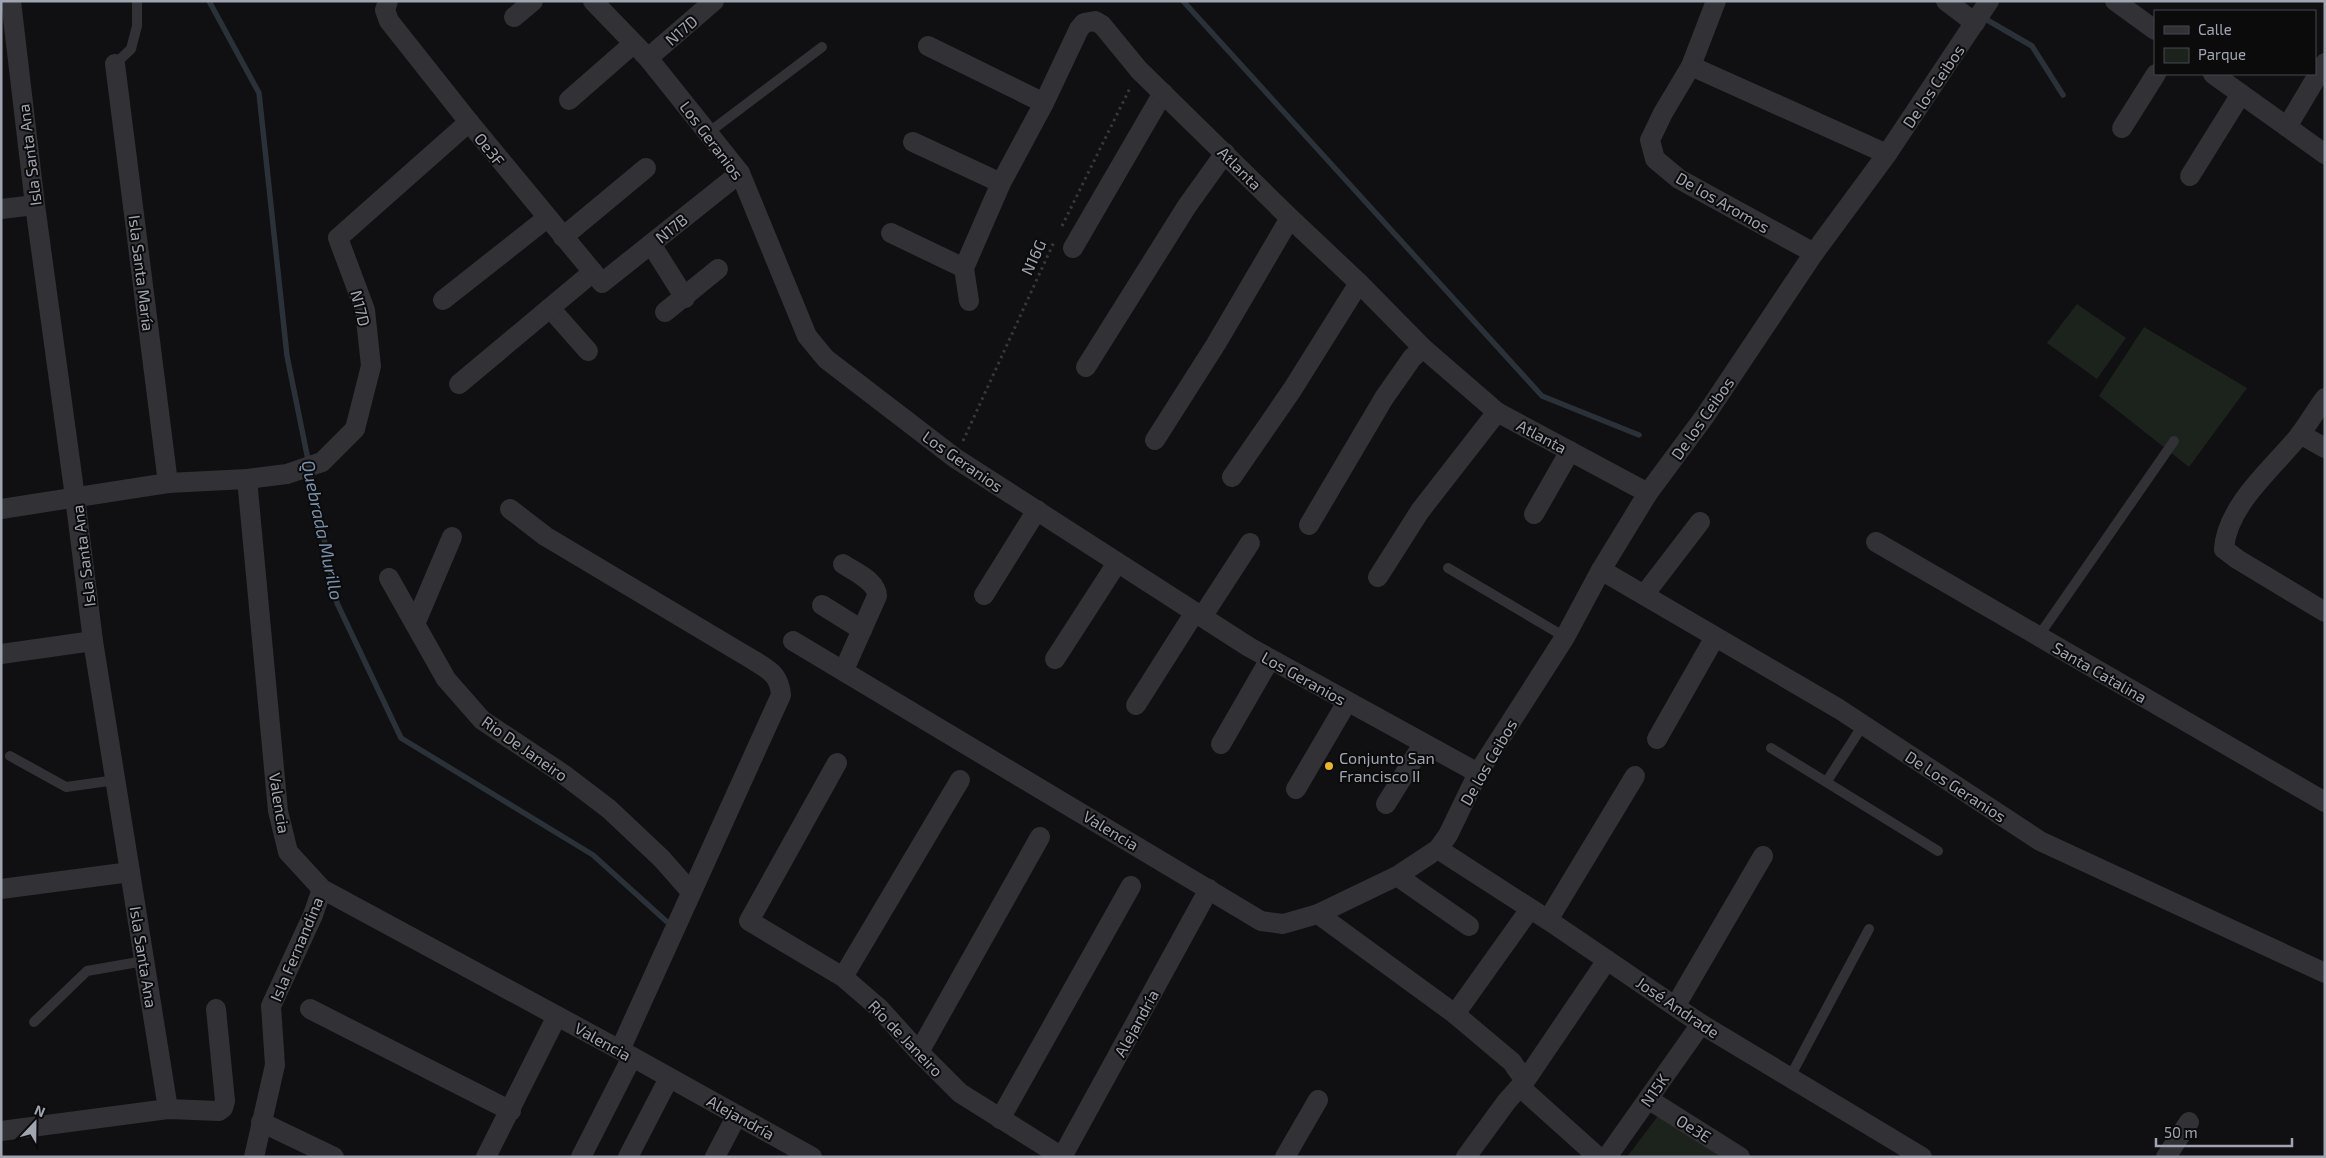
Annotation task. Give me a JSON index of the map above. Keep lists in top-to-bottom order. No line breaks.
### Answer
{"streets":{"street":["N17D","De los Ceibos","Los Geranios","Oe3F","Isla Santa Ana","Atlanta","De los Aromos","N17B","Isla Santa María","Santa Catalina","Rio De Janeiro","De Los Geranios","Valencia","Isla Fernandina","José Andrade","Alejandría","Río de Janeiro","N15K","Oe3E"],"path":["N16G"]},"crossings":[["N17D","Los Geranios"],["N17D","Oe3F"],["N17D","Valencia"],["De los Ceibos","Los Geranios"],["De los Ceibos","Atlanta"],["De los Ceibos","De los Aromos"],["De los Ceibos","De Los Geranios"],["De los Ceibos","Valencia"],["De los Ceibos","José Andrade"],["Los Geranios","N17B"],["Los Geranios","N16G"],["Oe3F","N17B"],["Atlanta","N16G"],["Valencia","Isla Fernandina"],["Valencia","José Andrade"],["Valencia","Alejandría"],["José Andrade","N15K"],["Alejandría","Río de Janeiro"],["N15K","Oe3E"]],"water":["Quebrada Murillo"],"places":["Conjunto San Francisco II"],"legend":["Calle","Parque"],"scale_bar":"50 m","north":"top"}
